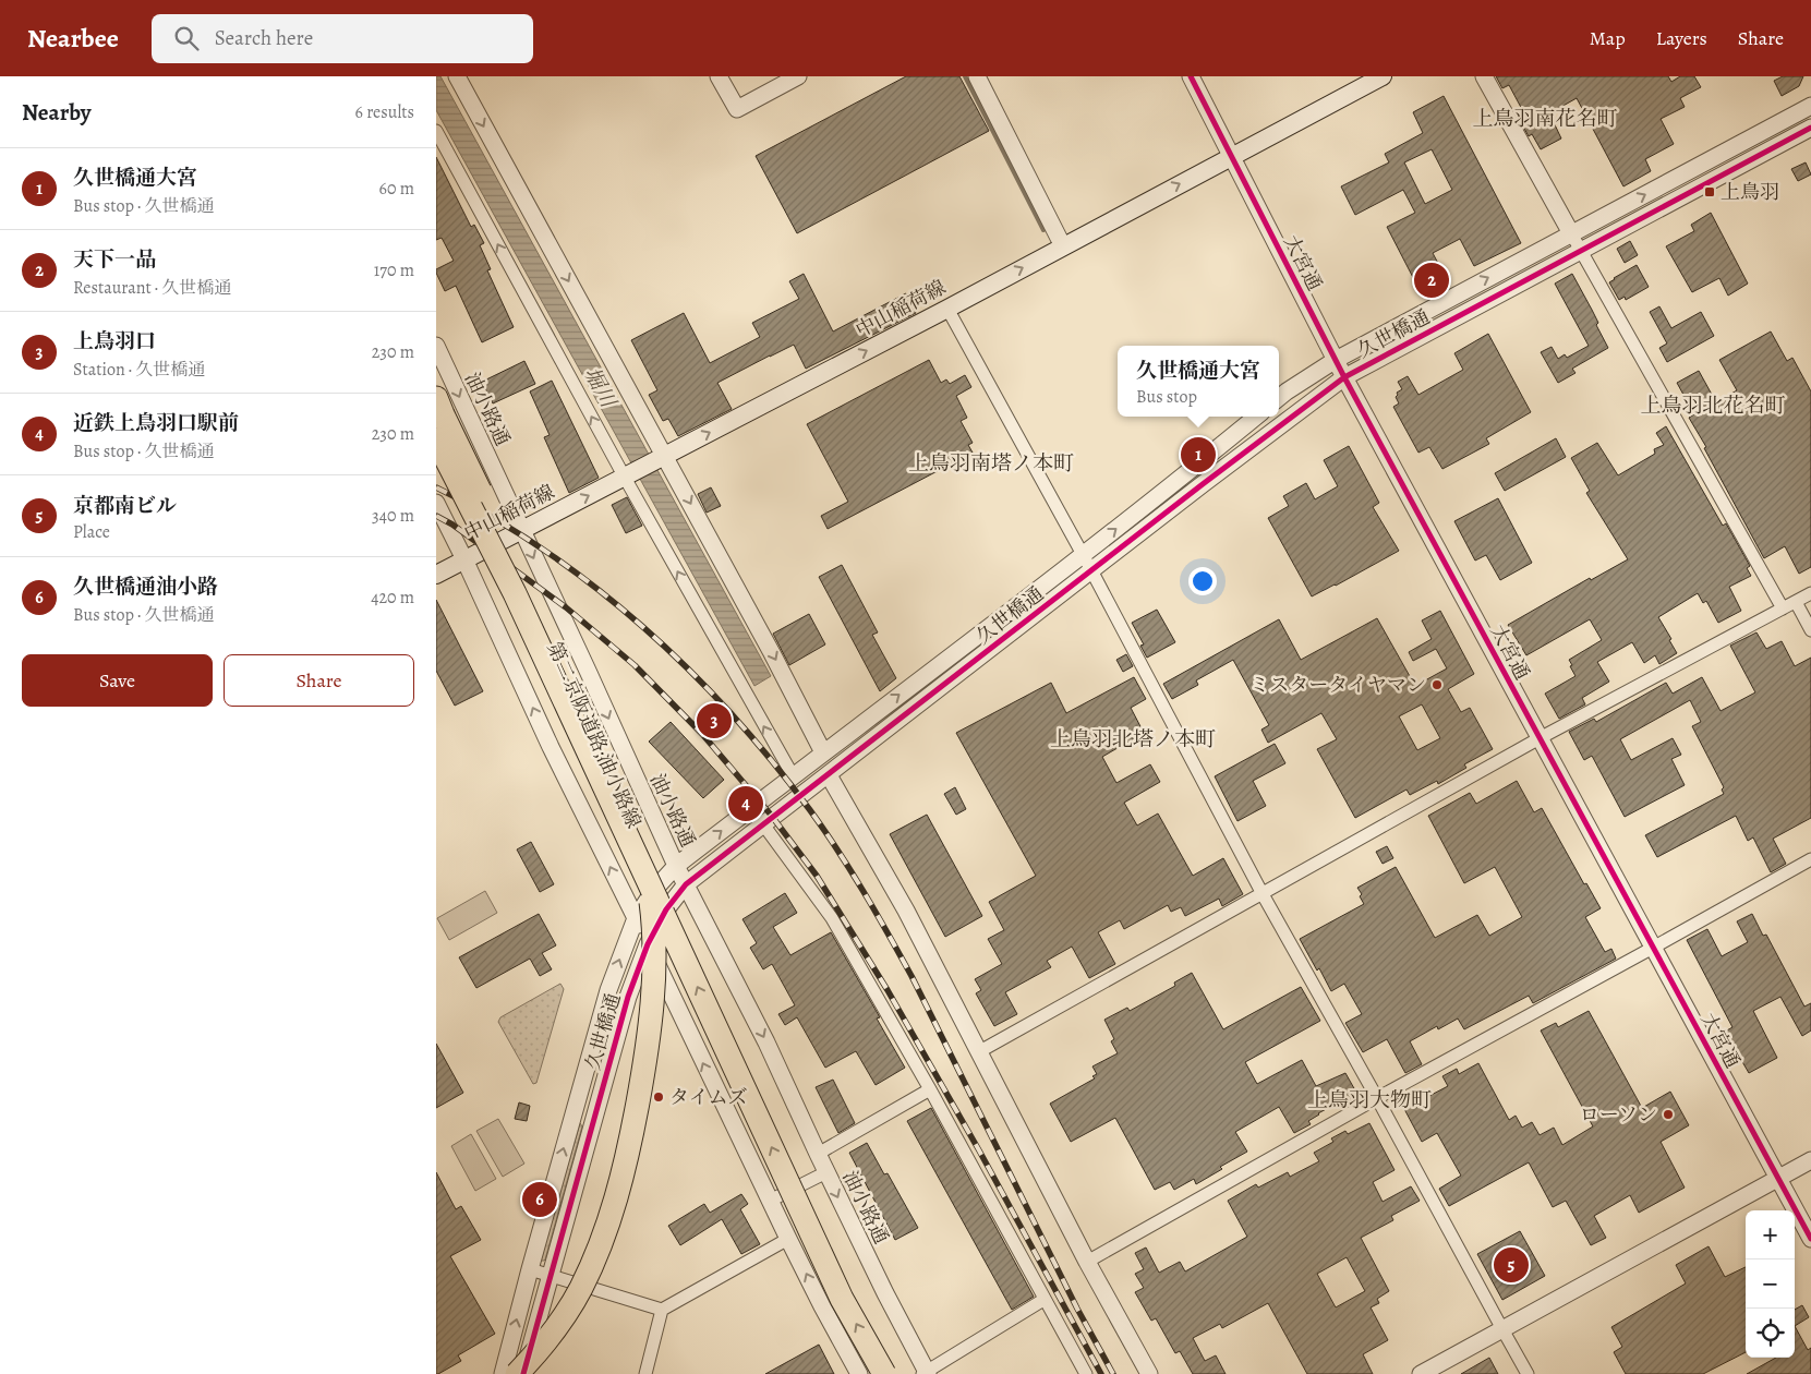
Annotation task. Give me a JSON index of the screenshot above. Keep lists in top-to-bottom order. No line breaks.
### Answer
{"streets":{"highway":["第二京阪道路;油小路線"],"main road":["中山稲荷線"],"street":["大宮通","久世橋通","油小路通"]},"crossings":[["大宮通","中山稲荷線"],["大宮通","久世橋通"],["中山稲荷線","油小路通"],["久世橋通","油小路通"]],"one_way":["中山稲荷線"],"districts":["上鳥羽南花名町","上鳥羽北花名町","上鳥羽南塔ノ本町","上鳥羽北塔ノ本町","上鳥羽大物町"],"water":["堀川"],"places":{"transit":["上鳥羽"],"other":["ミスタータイヤマン","タイムズ","ローソン"]},"page":{"header":"Nearbee","search":"Search here","nav":["Map","Layers","Share"],"heading":["Nearby","6 results"],"list":[{"mark":"1","name":"久世橋通大宮","note":"Bus stop · 久世橋通","value":"60 m"},{"mark":"2","name":"天下一品","note":"Restaurant · 久世橋通","value":"170 m"},{"mark":"3","name":"上鳥羽口","note":"Station · 久世橋通","value":"230 m"},{"mark":"4","name":"近鉄上鳥羽口駅前","note":"Bus stop · 久世橋通","value":"230 m"},{"mark":"5","name":"京都南ビル","note":"Place","value":"340 m"},{"mark":"6","name":"久世橋通油小路","note":"Bus stop · 久世橋通","value":"420 m"}],"pins":["2","1","3","4","6","5"],"popup":["久世橋通大宮","Bus stop"],"buttons":["Save","Share"],"map_buttons":["+","−"]}}
